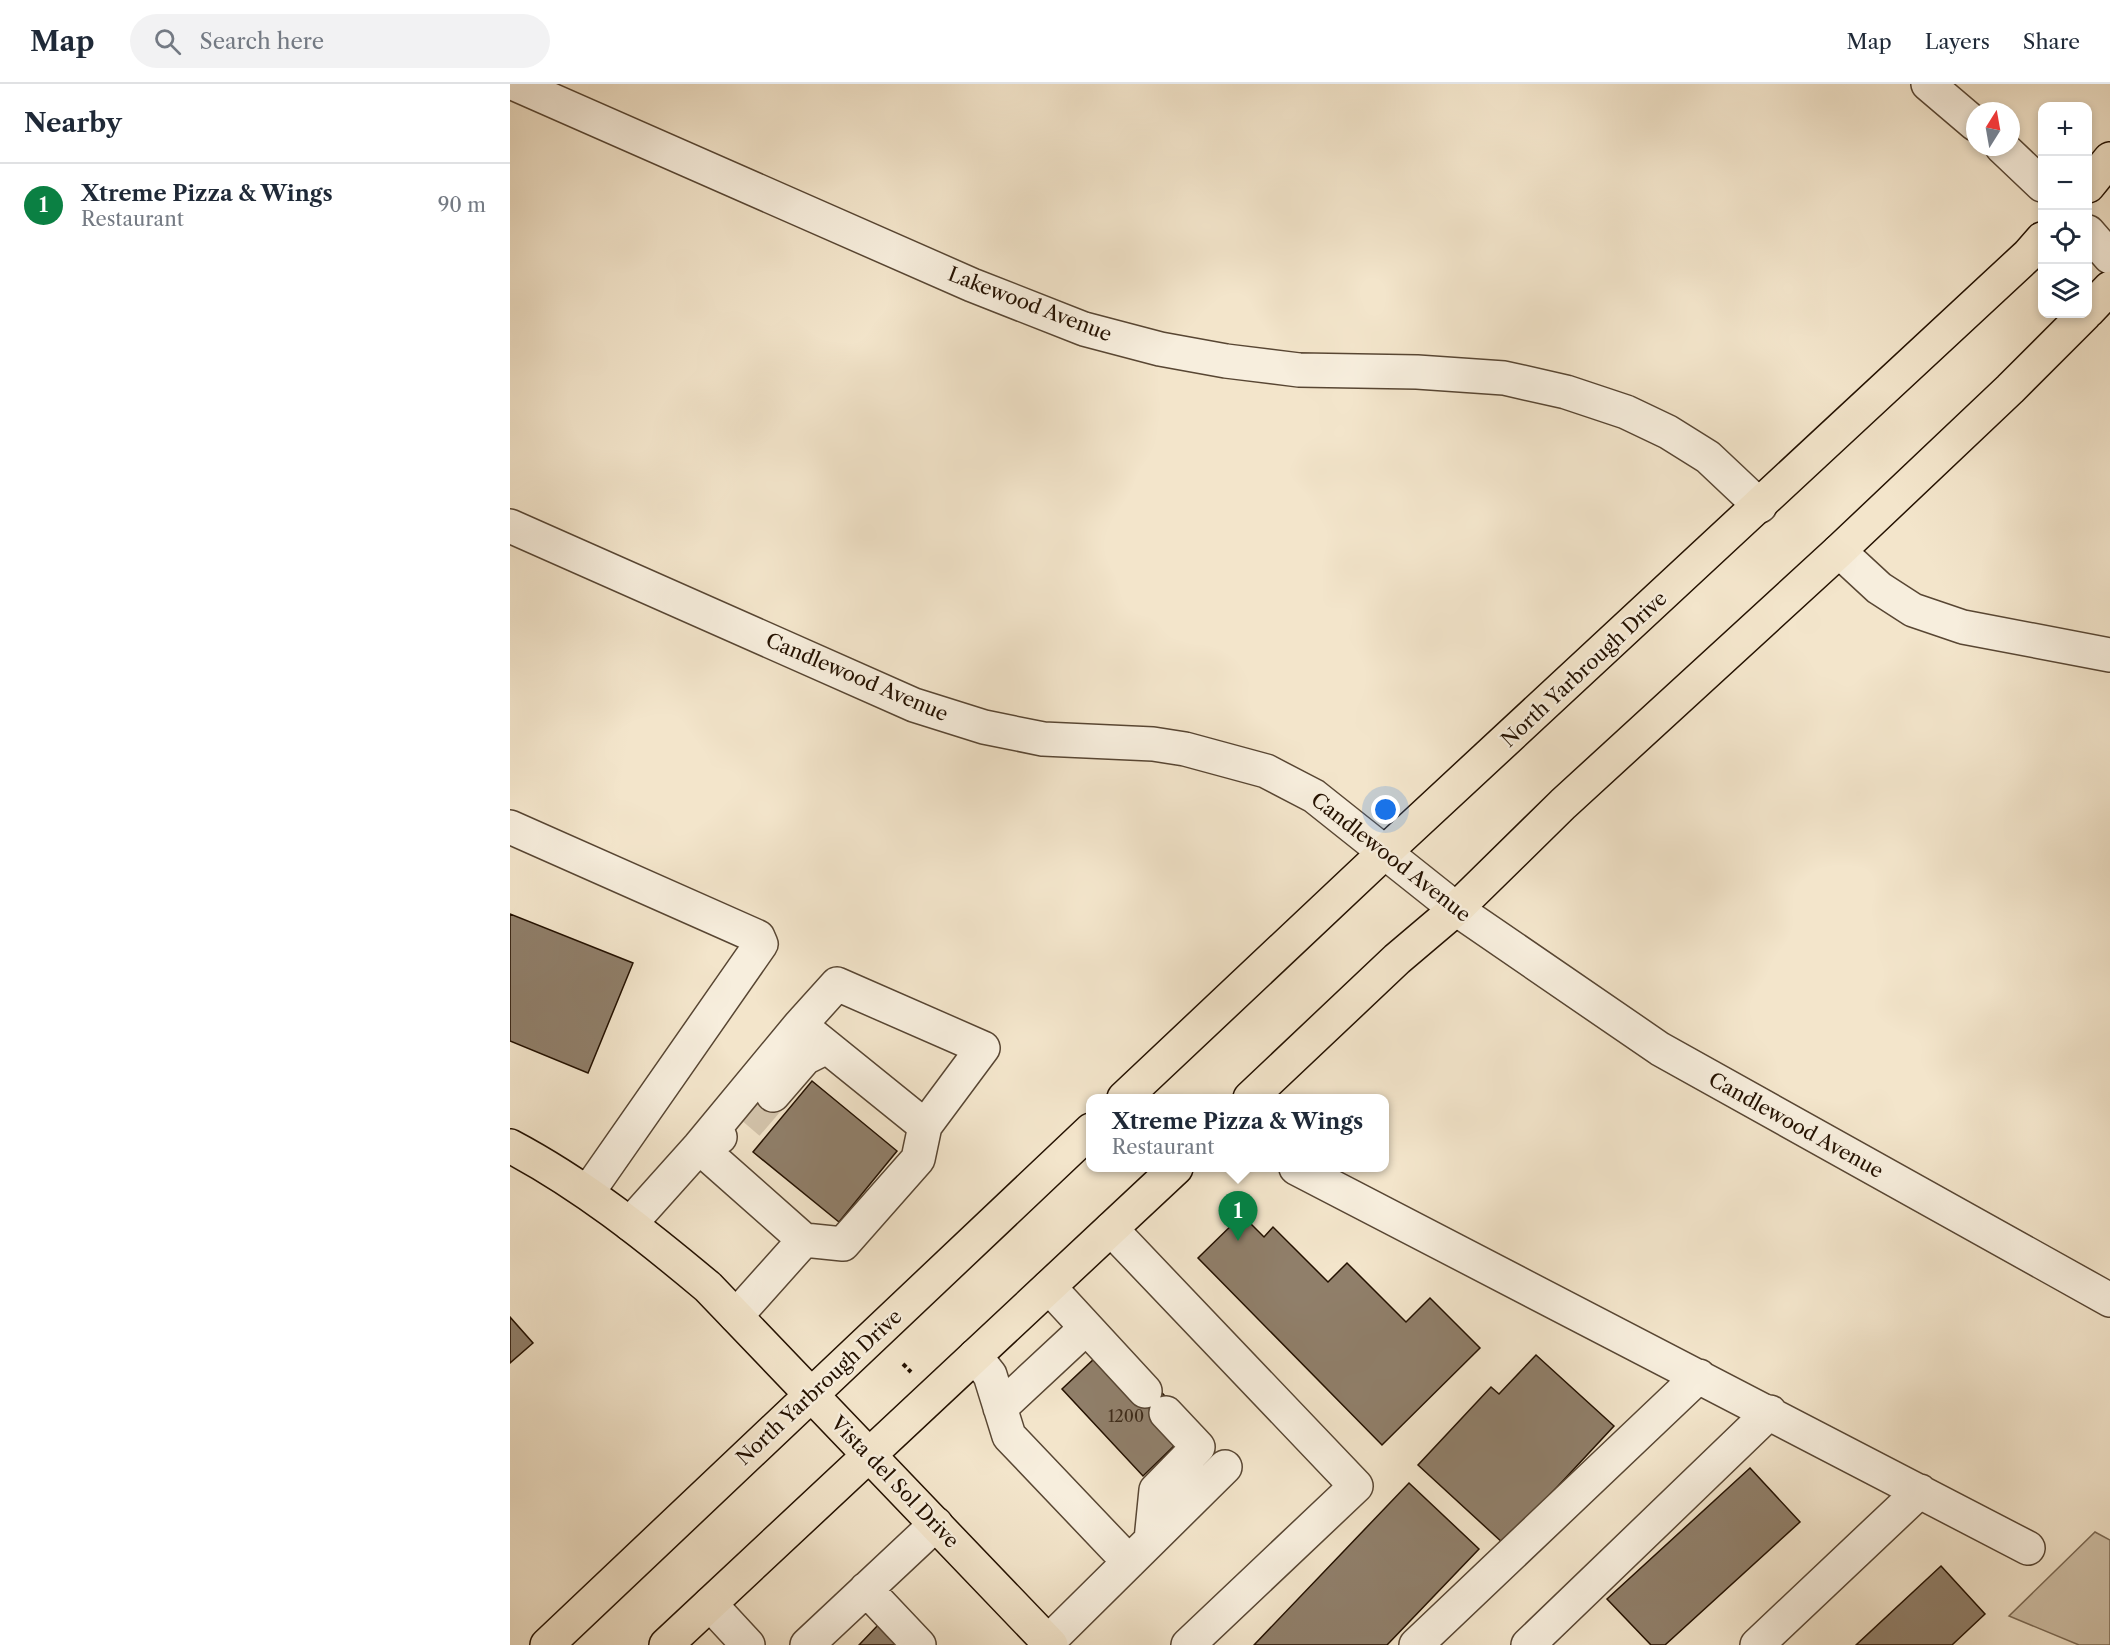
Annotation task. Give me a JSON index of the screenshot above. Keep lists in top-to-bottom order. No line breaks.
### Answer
{"streets":{"main road":["North Yarbrough Drive","Vista del Sol Drive"],"street":["Lakewood Avenue","Candlewood Avenue"]},"crossings":[["Lakewood Avenue","North Yarbrough Drive"],["North Yarbrough Drive","Candlewood Avenue"],["North Yarbrough Drive","Vista del Sol Drive"]],"house_numbers":["1200"],"north":"top","page":{"header":"Map","search":"Search here","nav":["Map","Layers","Share"],"heading":"Nearby","map_buttons":["+","−"],"list":[{"mark":"1","name":"Xtreme Pizza & Wings","note":"Restaurant","value":"90 m"}],"popup":["Xtreme Pizza & Wings","Restaurant"],"pins":"1"}}
